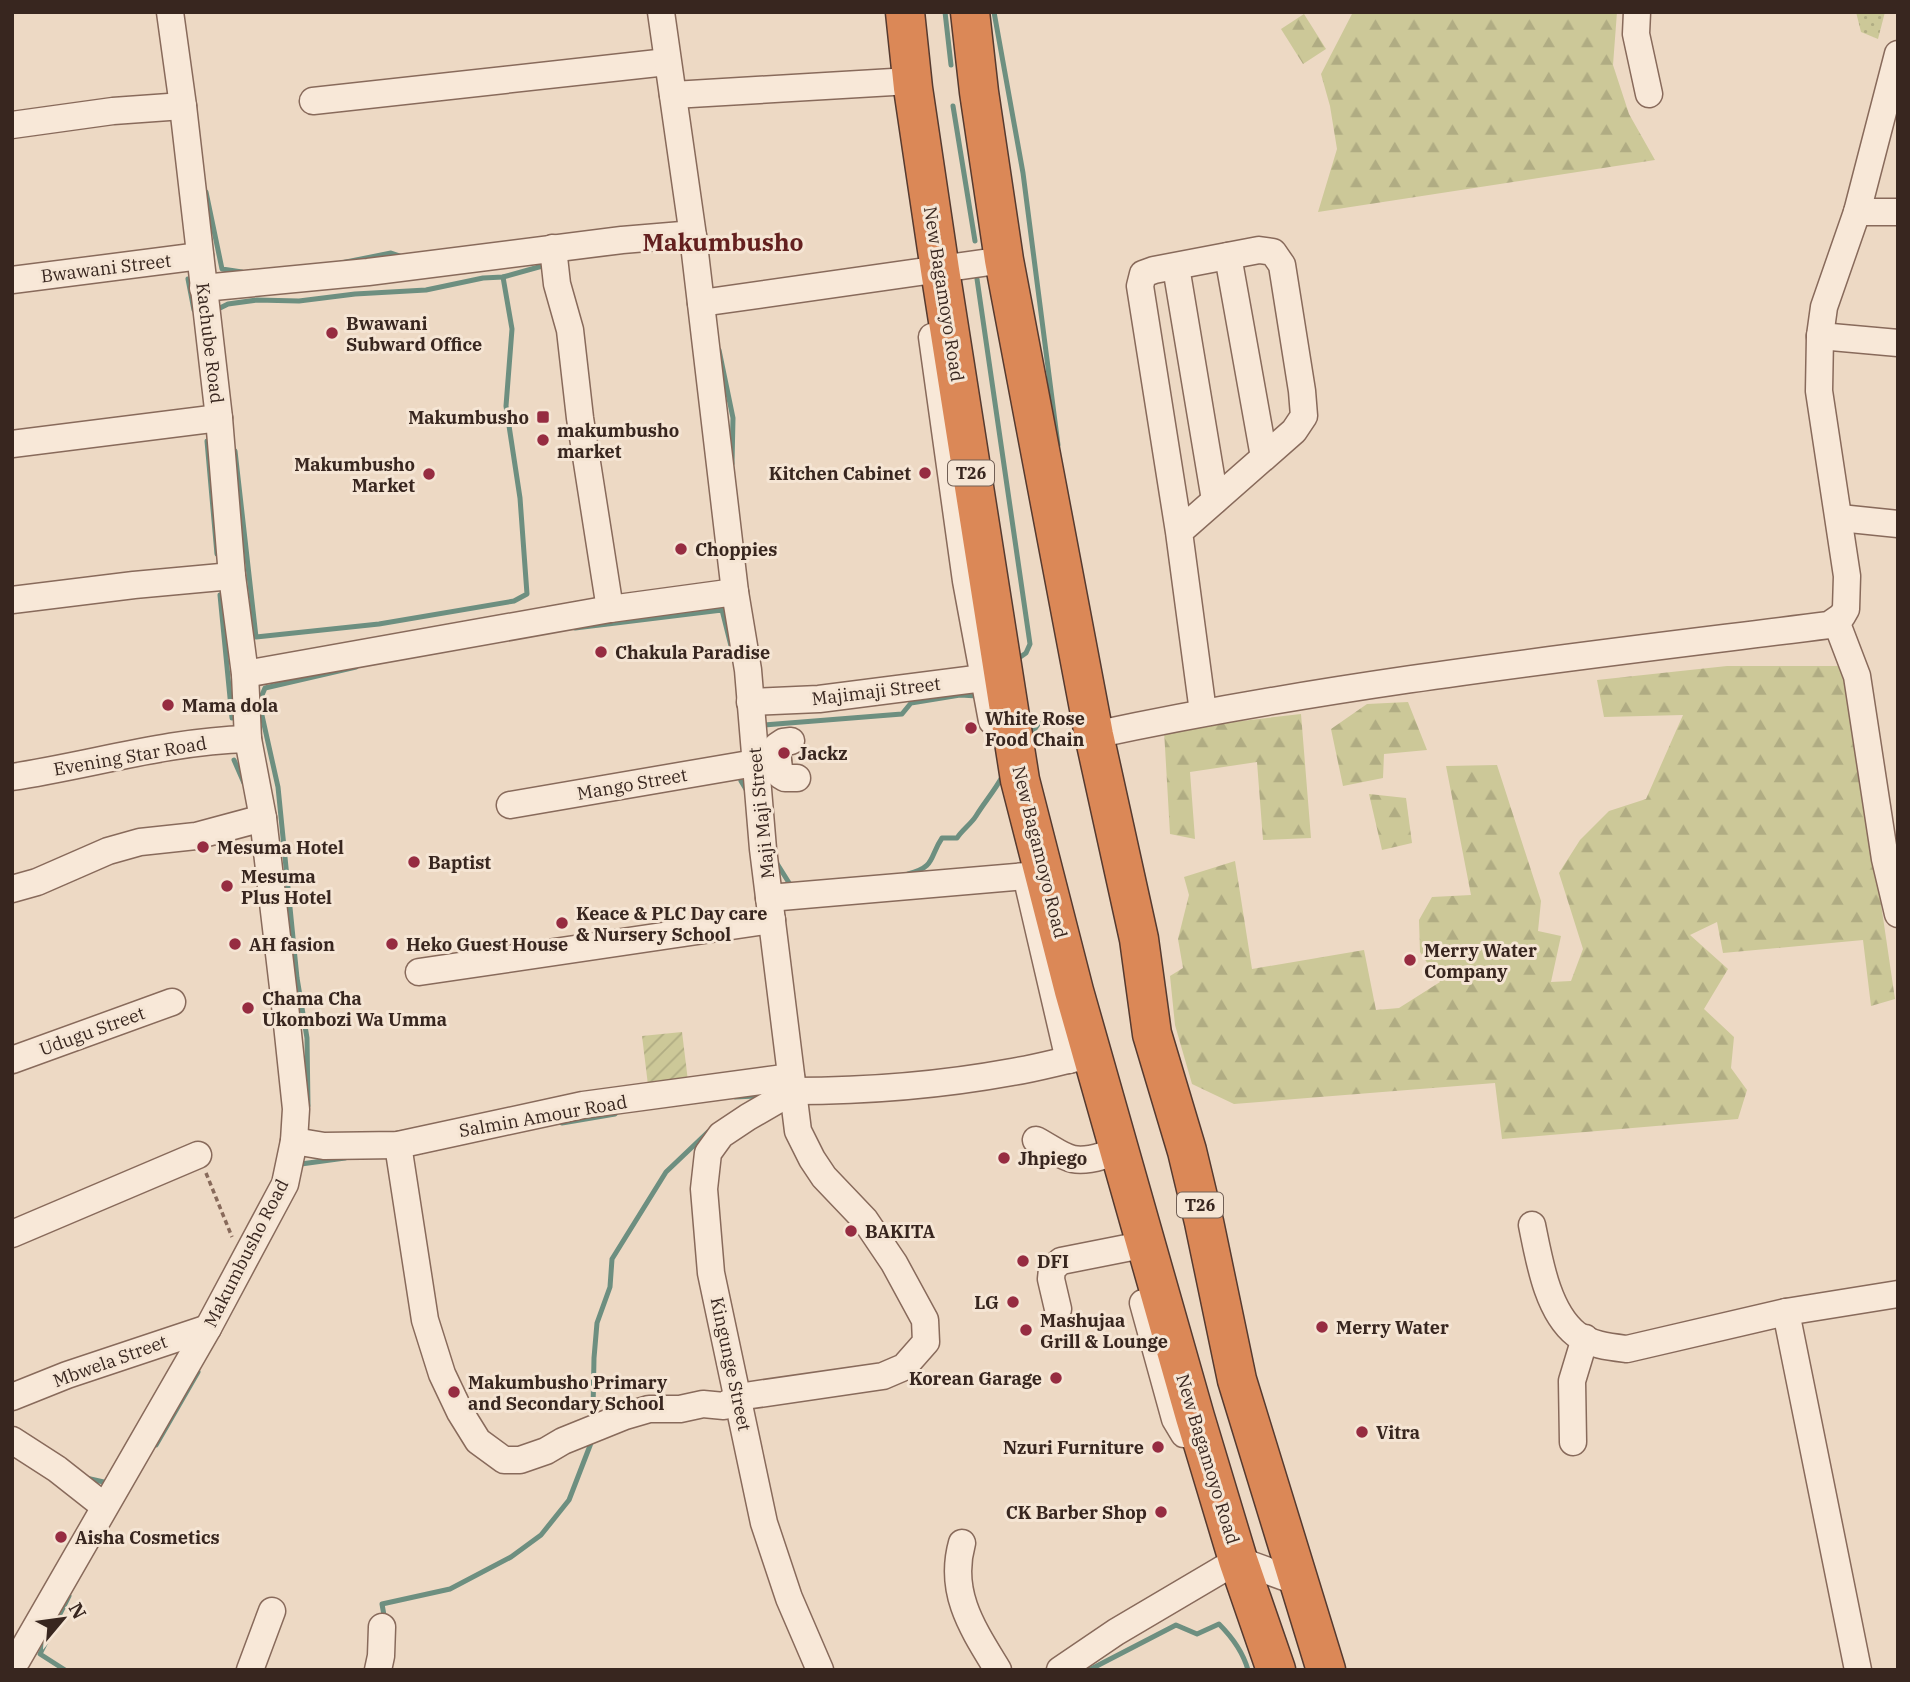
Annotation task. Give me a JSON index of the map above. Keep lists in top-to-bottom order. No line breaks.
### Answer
{"streets":{"highway":["New Bagamoyo Road","T26"],"street":["Bwawani Street","Kachube Road","Majimaji Street","Evening Star Road","Mango Street","Maji Maji Street","Udugu Street","Salmin Amour Road","Makumbusho Road","Mbwela Street","Kingunge Street"]},"crossings":[["Bwawani Street","Kachube Road"],["New Bagamoyo Road","Majimaji Street"],["New Bagamoyo Road","Salmin Amour Road"],["Kachube Road","Makumbusho Road"],["Majimaji Street","Maji Maji Street"],["Evening Star Road","Makumbusho Road"],["Mango Street","Maji Maji Street"],["Maji Maji Street","Salmin Amour Road"],["Maji Maji Street","Kingunge Street"],["Salmin Amour Road","Makumbusho Road"],["Salmin Amour Road","Kingunge Street"],["Makumbusho Road","Mbwela Street"]],"districts":["Makumbusho"],"places":{"other":["Bwawani Subward Office","makumbusho market","Kitchen Cabinet","Makumbusho Market","Choppies","Chakula Paradise","Mama dola","White Rose Food Chain","Jackz","Mesuma Hotel","Baptist","Mesuma Plus Hotel","Keace & PLC Day care & Nursery School","AH fasion","Heko Guest House","Merry Water Company","Chama Cha Ukombozi Wa Umma","Jhpiego","BAKITA","DFI","LG","Merry Water","Mashujaa Grill & Lounge","Korean Garage","Makumbusho Primary and Secondary School","Vitra","Nzuri Furniture","CK Barber Shop","Aisha Cosmetics"],"transit":["Makumbusho"]},"north":"top right"}
